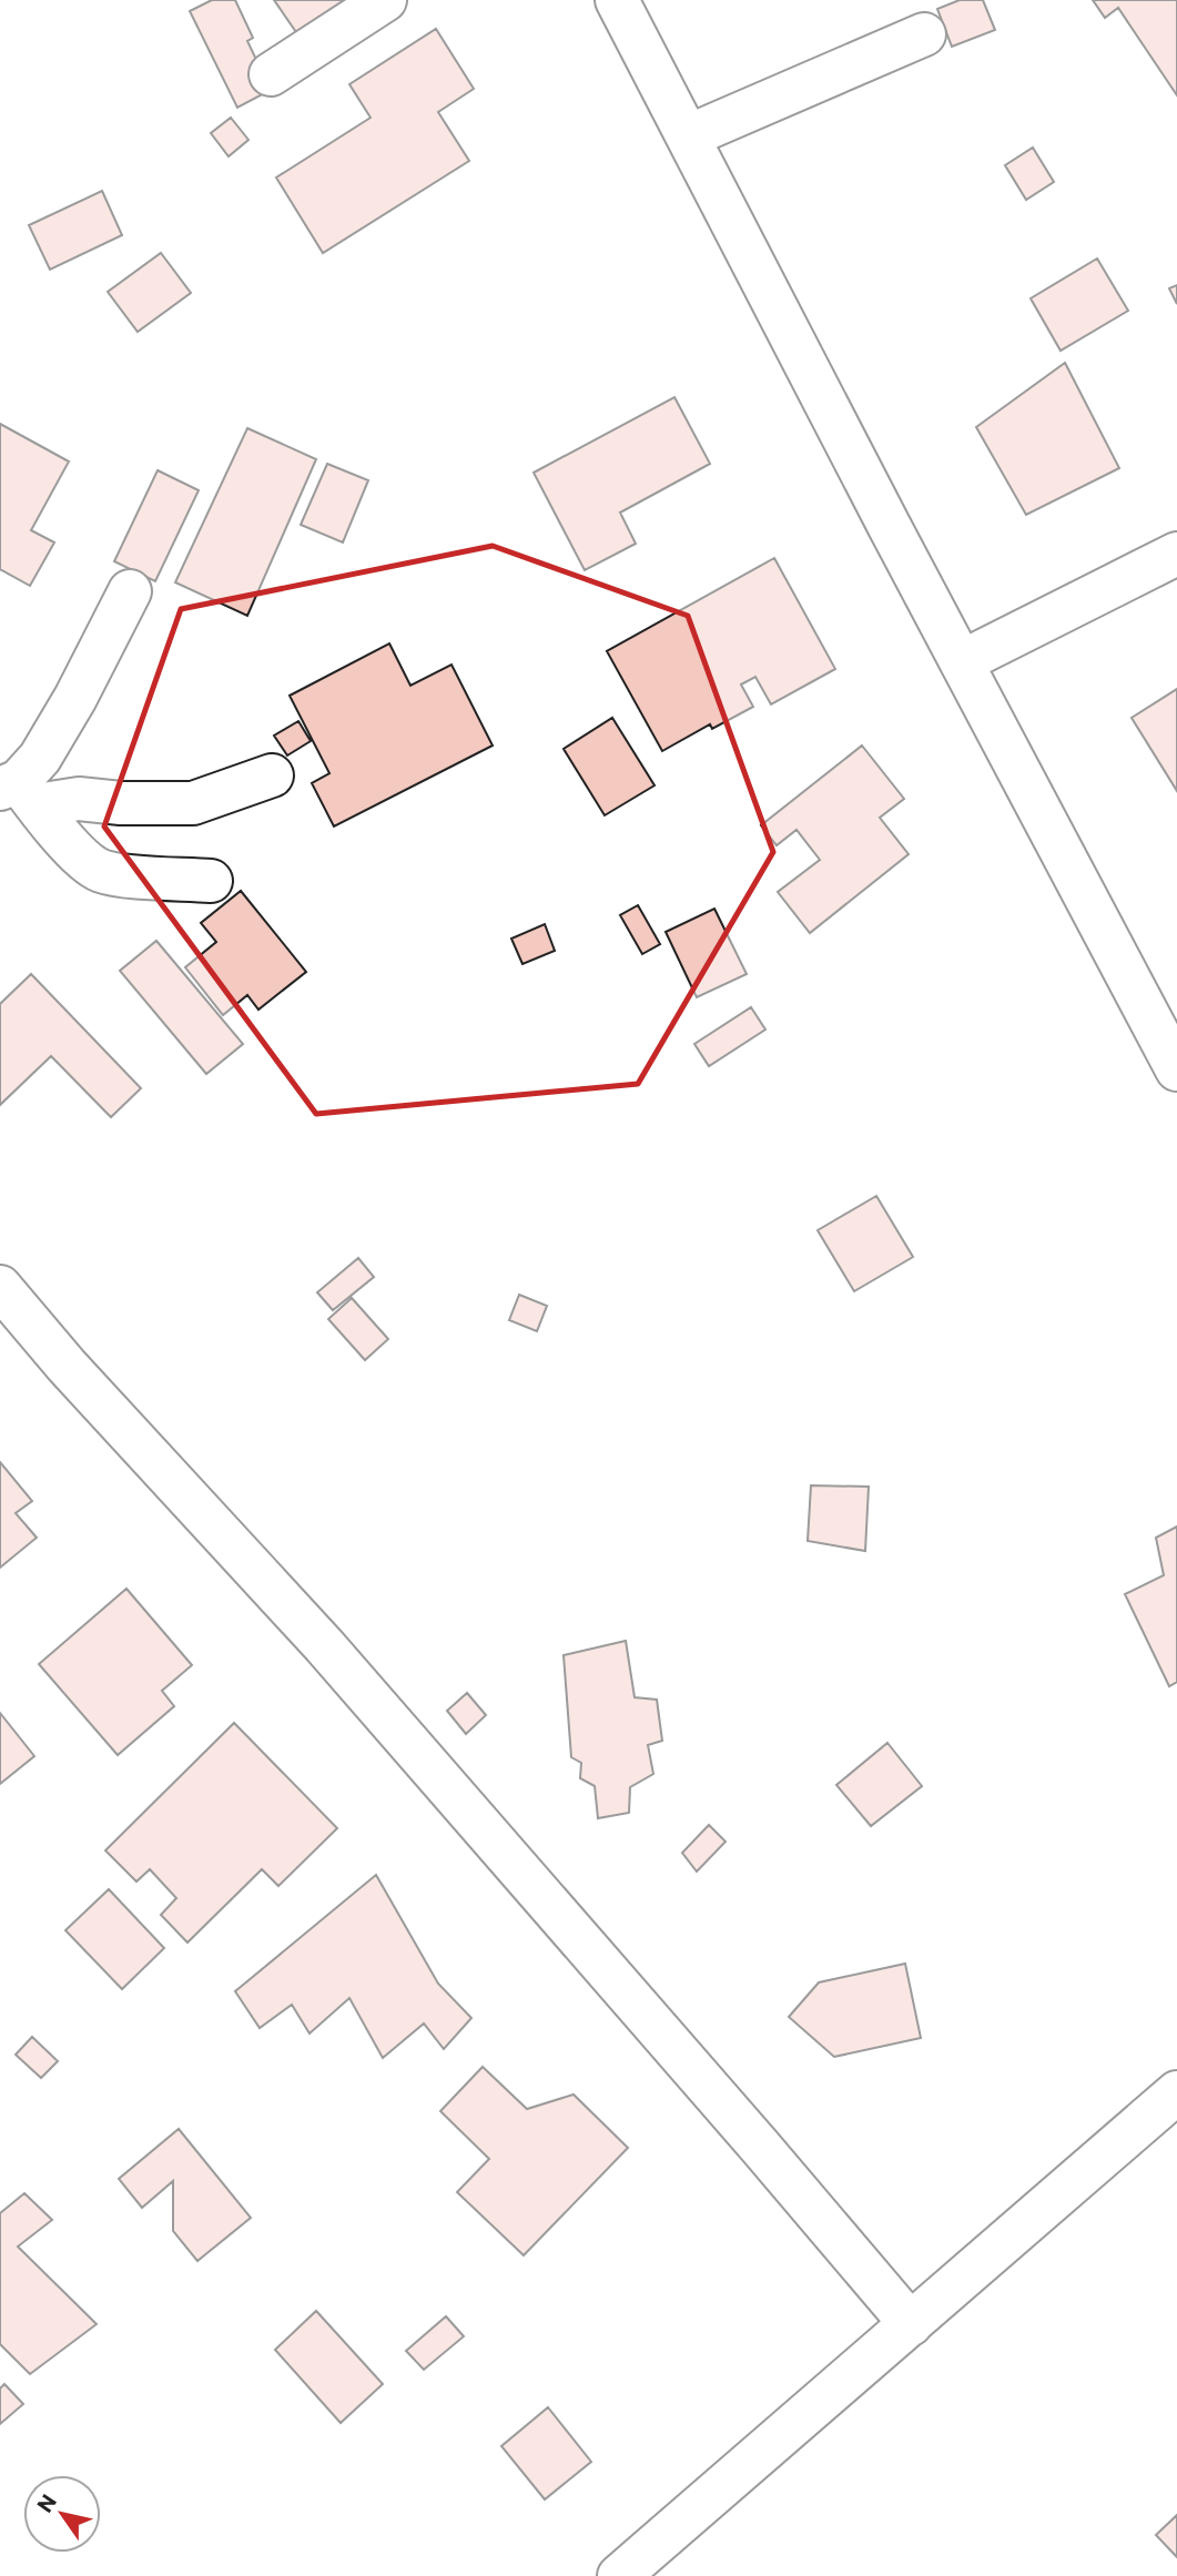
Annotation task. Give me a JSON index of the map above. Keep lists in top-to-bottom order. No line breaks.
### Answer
{"north":"top left"}
